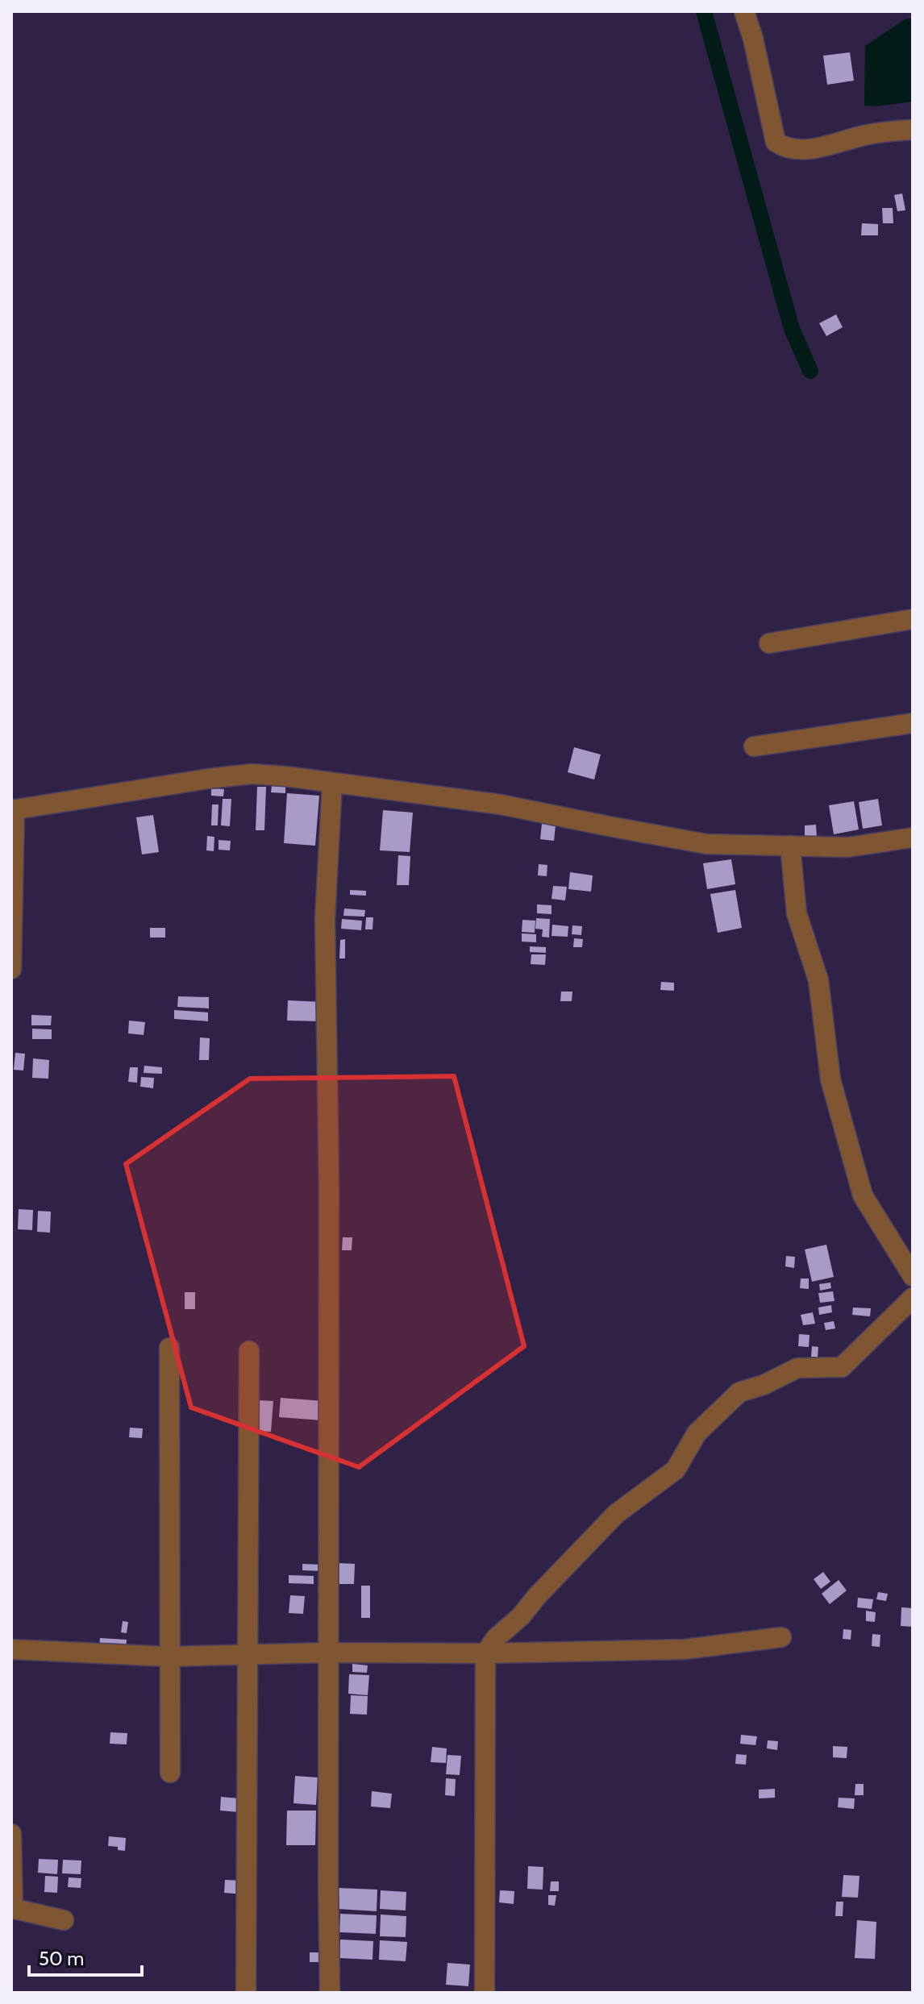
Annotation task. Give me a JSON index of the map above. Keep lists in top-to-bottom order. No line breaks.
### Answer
{"scale_bar":"50 m"}
